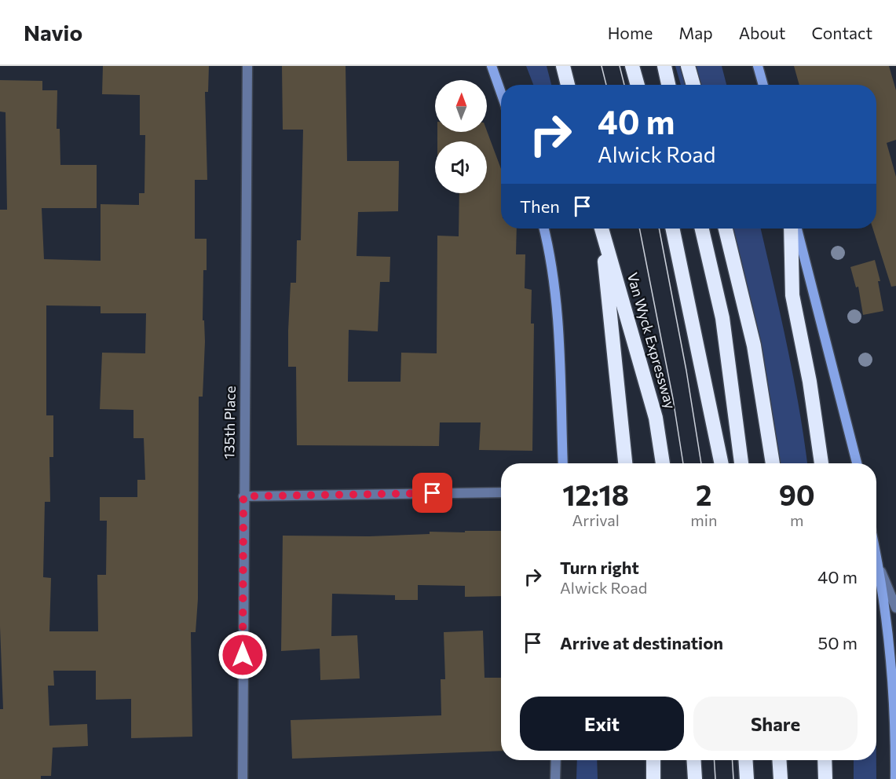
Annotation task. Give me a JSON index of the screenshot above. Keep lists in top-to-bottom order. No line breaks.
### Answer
{"streets":{"highway":["Van Wyck Expressway"],"street":["135th Place"]},"north":"top","page":{"header":"Navio","nav":["Home","Map","About","Contact"],"turn":["40 m","Alwick Road"],"then":"Then","eta":["12:18","Arrival","2","min","90","m"],"list":[{"name":"Turn right","note":"Alwick Road","value":"40 m"},{"name":"Arrive at destination","value":"50 m"}],"buttons":["Exit","Share"]}}
